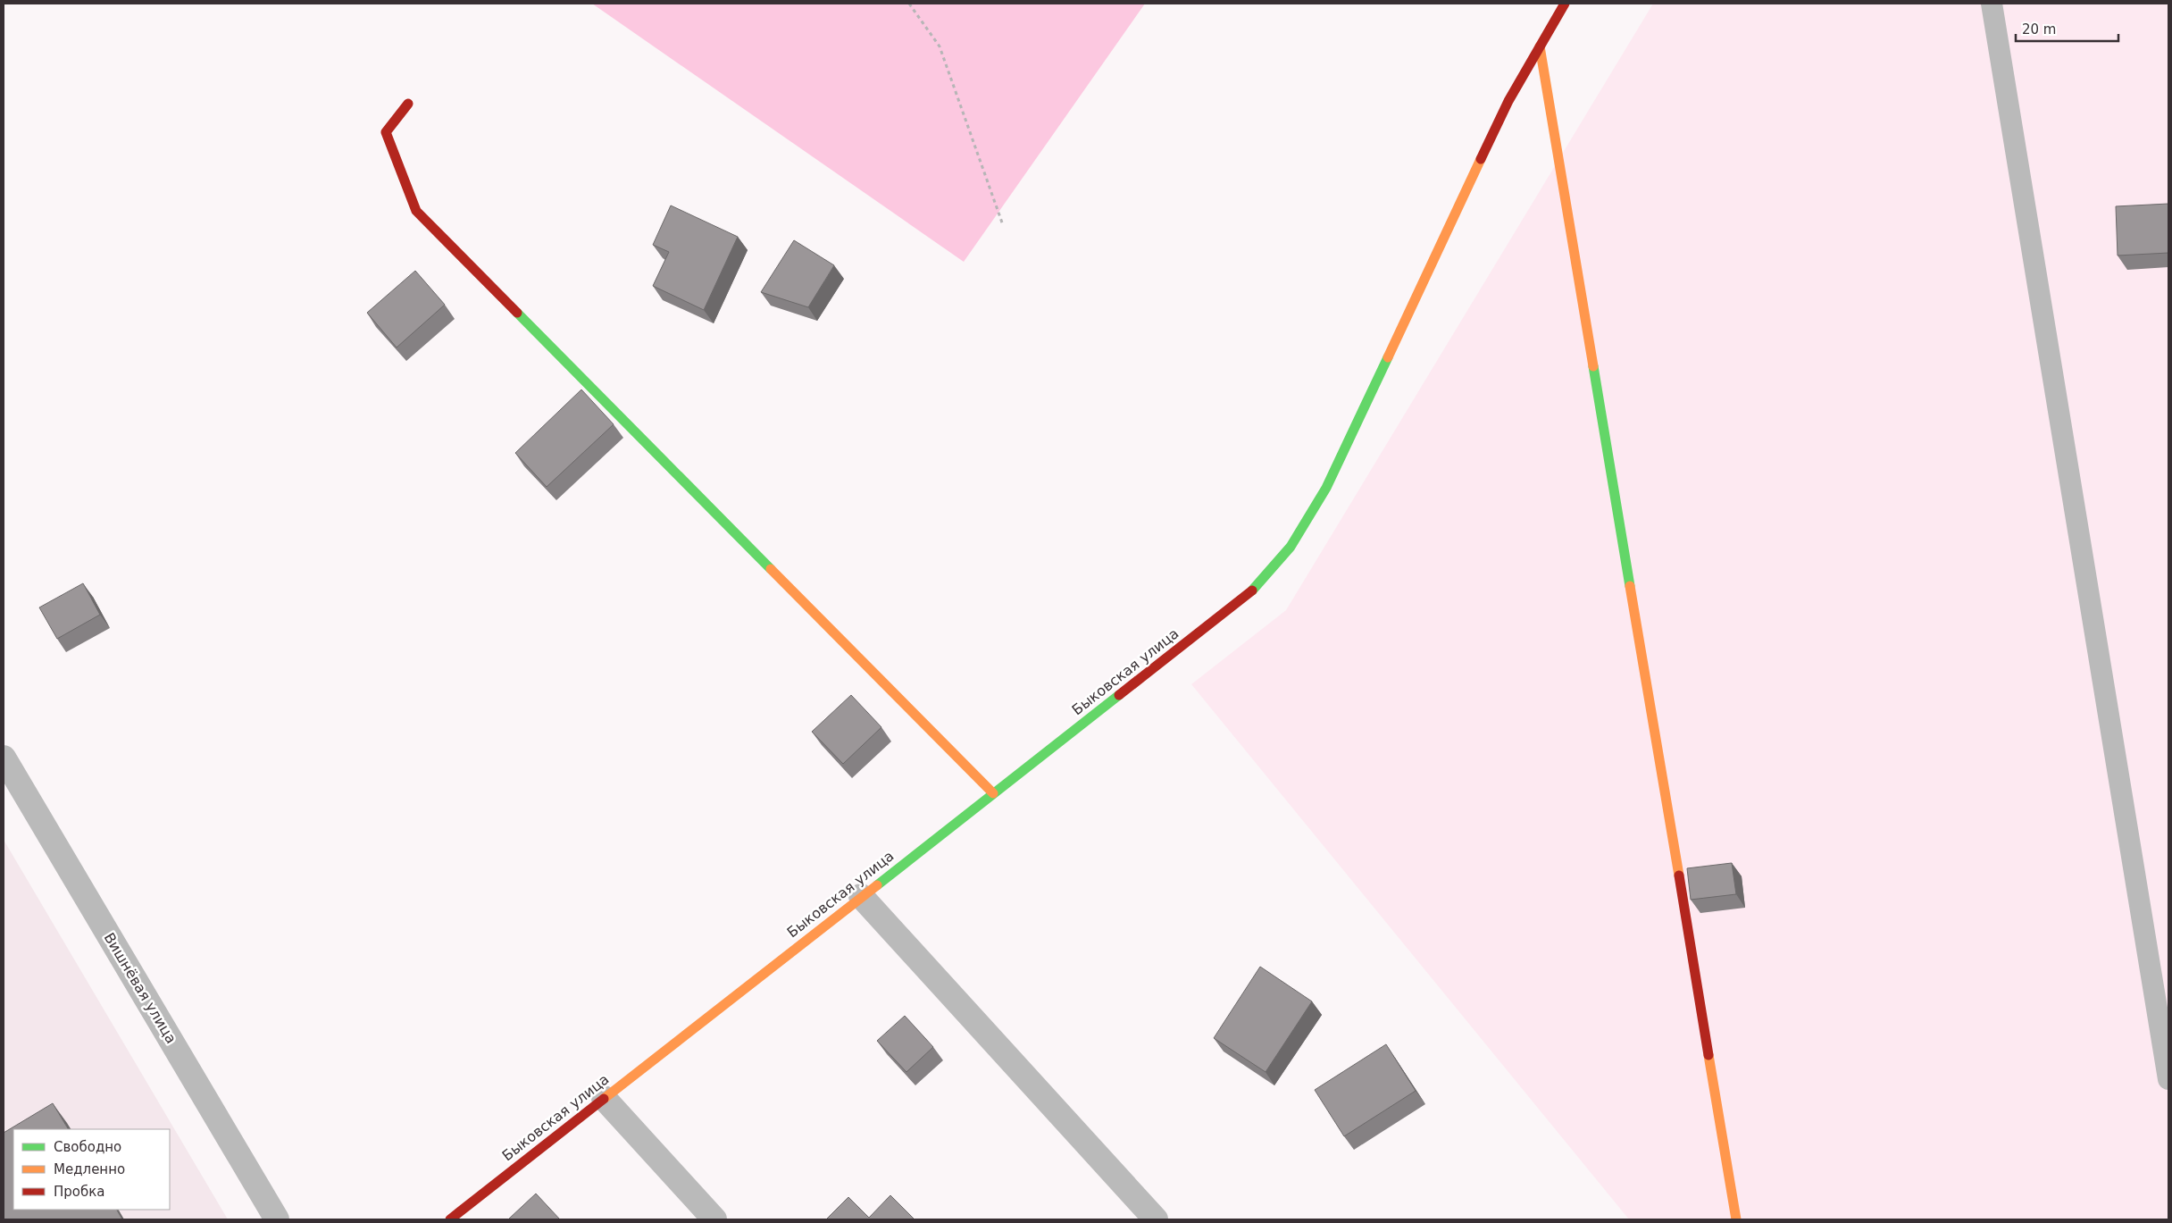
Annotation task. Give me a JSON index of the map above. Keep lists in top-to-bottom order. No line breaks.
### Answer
{"streets":{"street":["Быковская улица","Вишнёвая улица"]},"legend":["Свободно","Медленно","Пробка"],"scale_bar":"20 m"}
